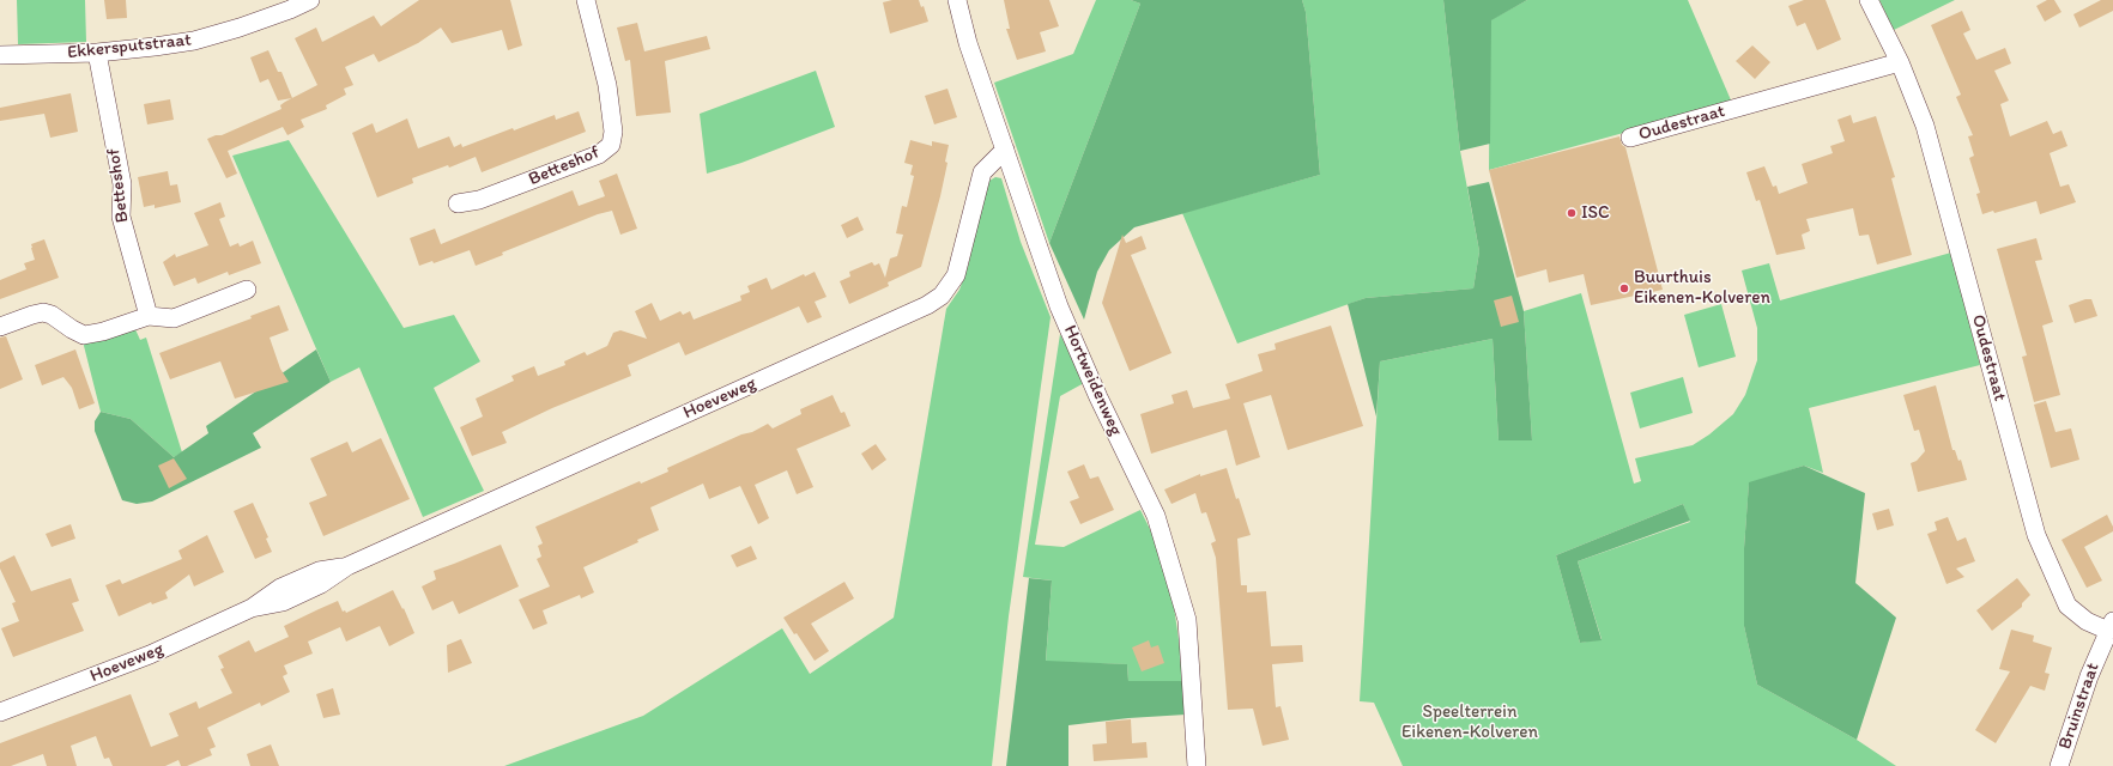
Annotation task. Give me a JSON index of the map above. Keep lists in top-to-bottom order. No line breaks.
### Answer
{"streets":{"street":["Ekkersputstraat","Oudestraat","Betteshof","Hortweidenweg","Hoeveweg","Bruinstraat"]},"crossings":[["Ekkersputstraat","Betteshof"],["Oudestraat","Bruinstraat"],["Hortweidenweg","Hoeveweg"]],"parks":["Speelterrein Eikenen-Kolveren"],"places":["ISC","Buurthuis Eikenen-Kolveren"]}
